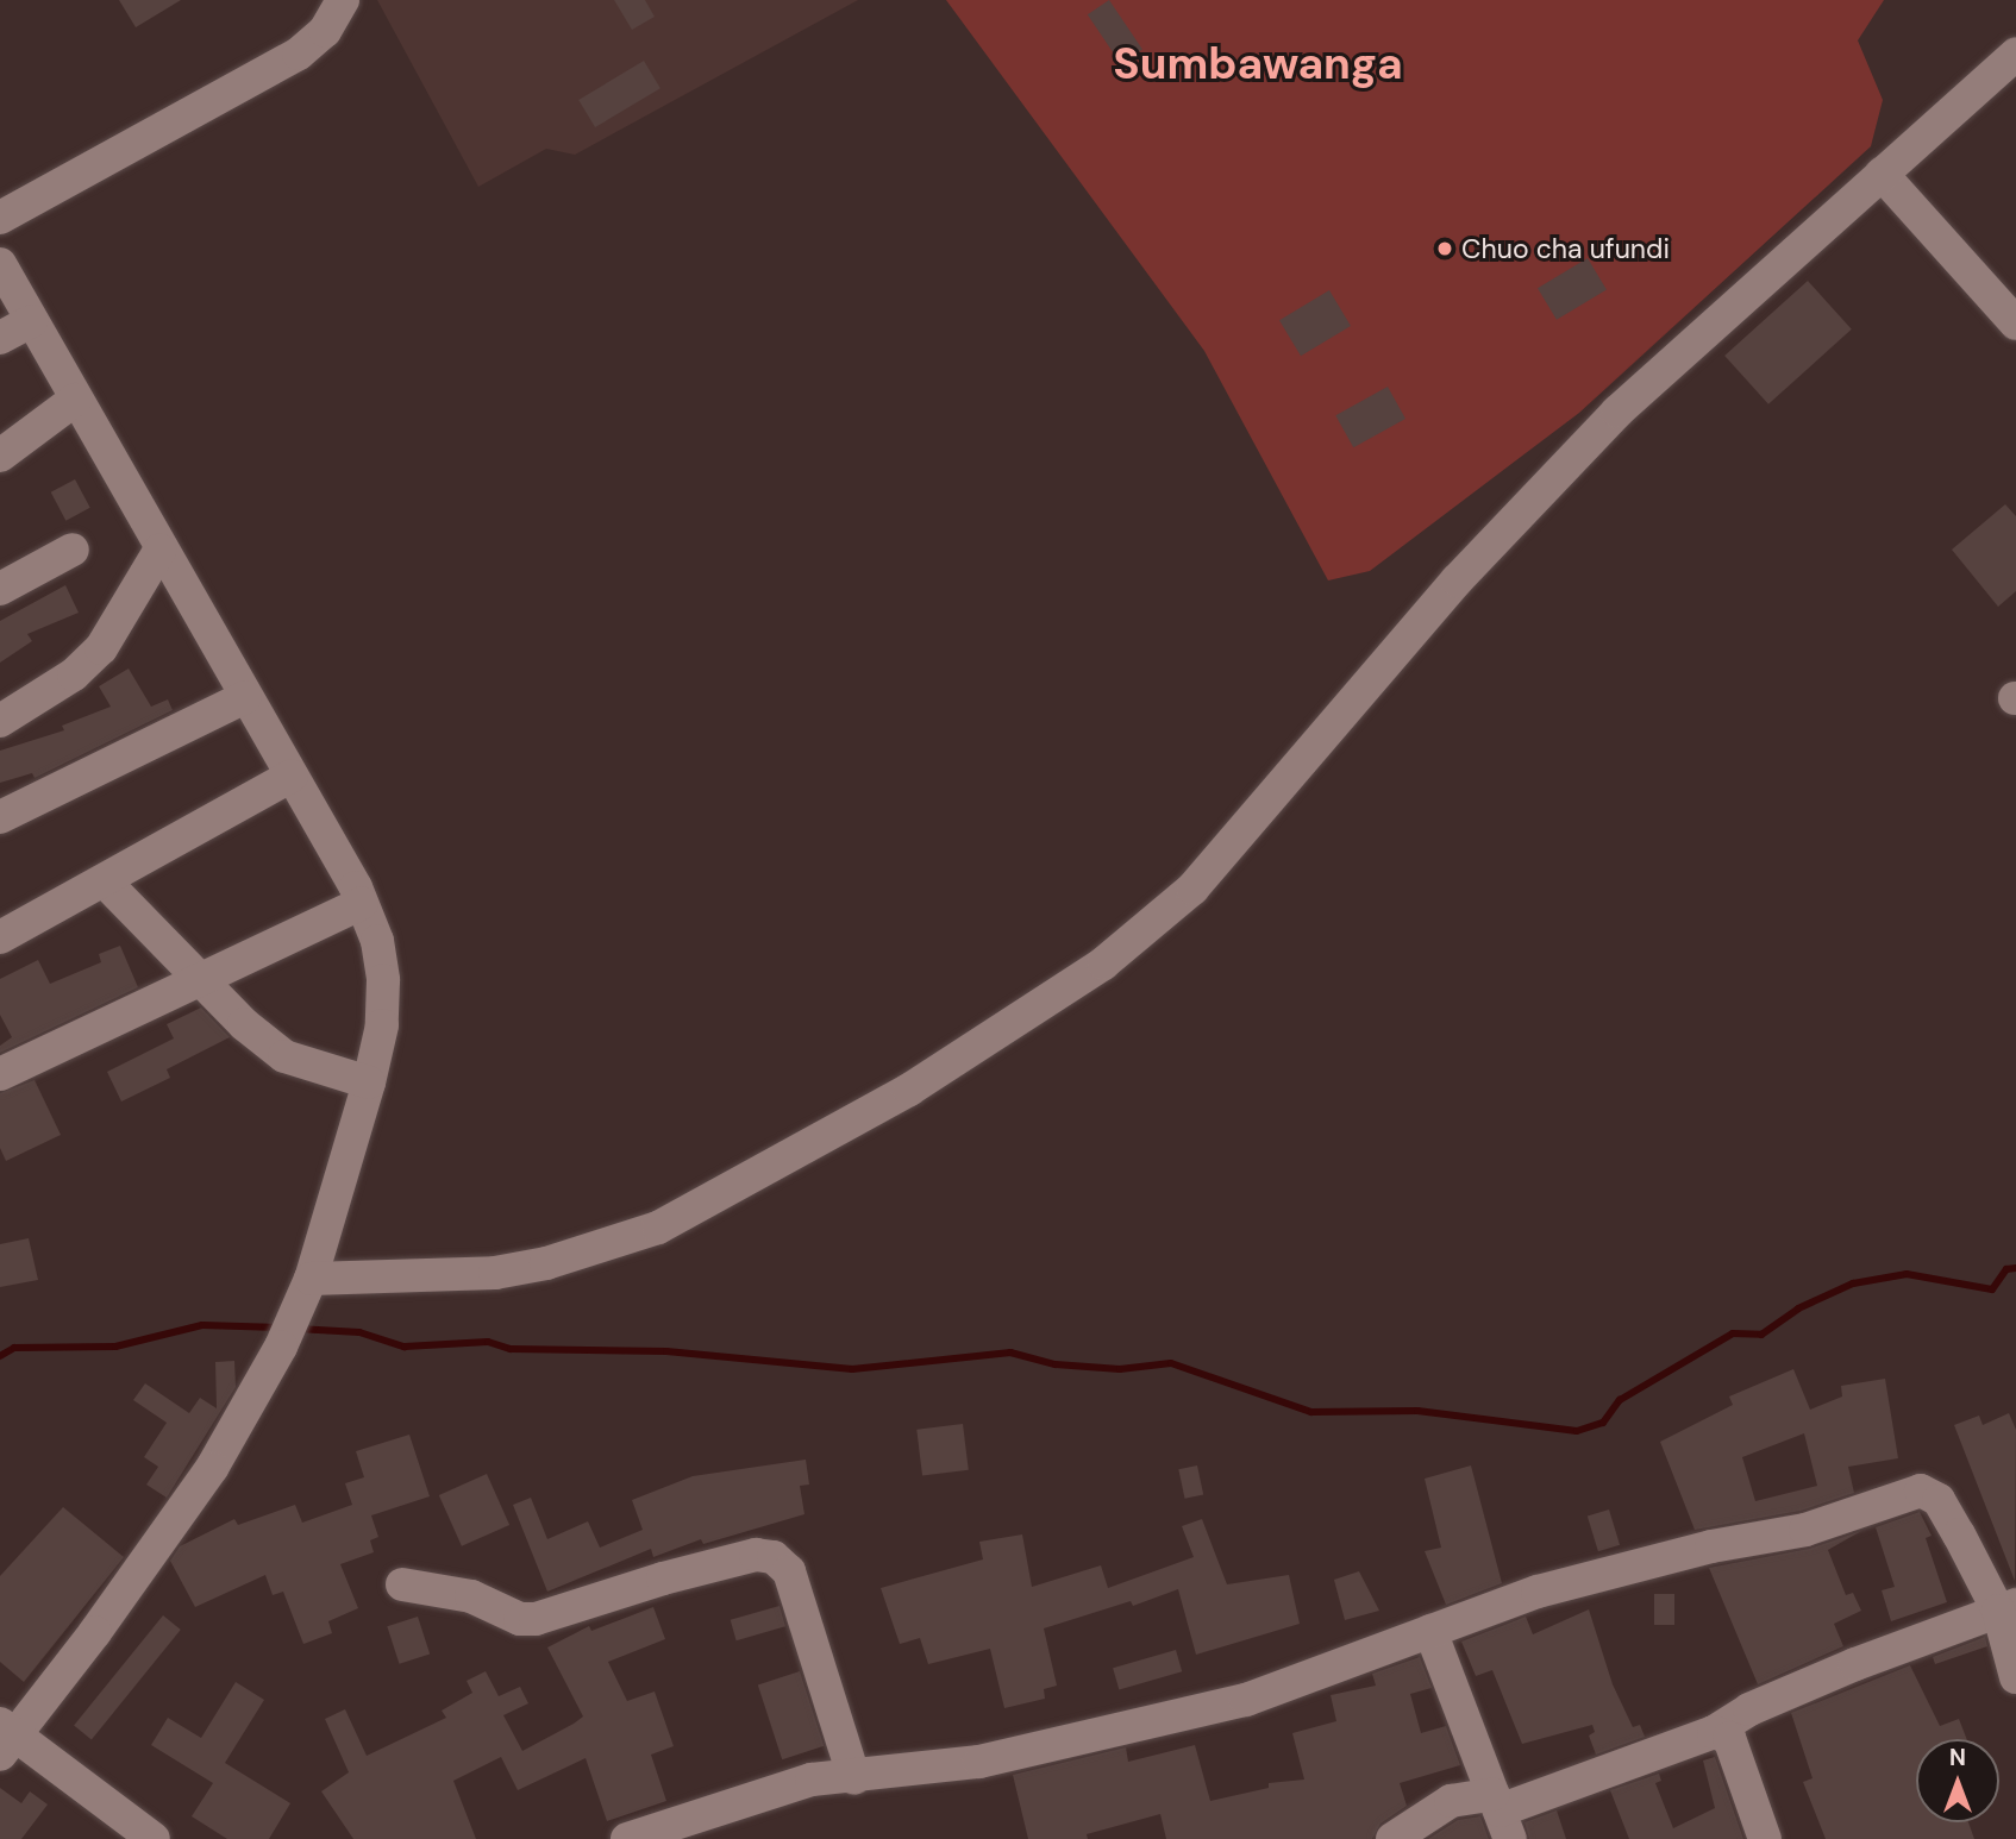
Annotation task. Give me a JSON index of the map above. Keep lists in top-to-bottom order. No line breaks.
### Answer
{"districts":["Sumbawanga"],"places":["Chuo cha ufundi"],"north":"top"}
